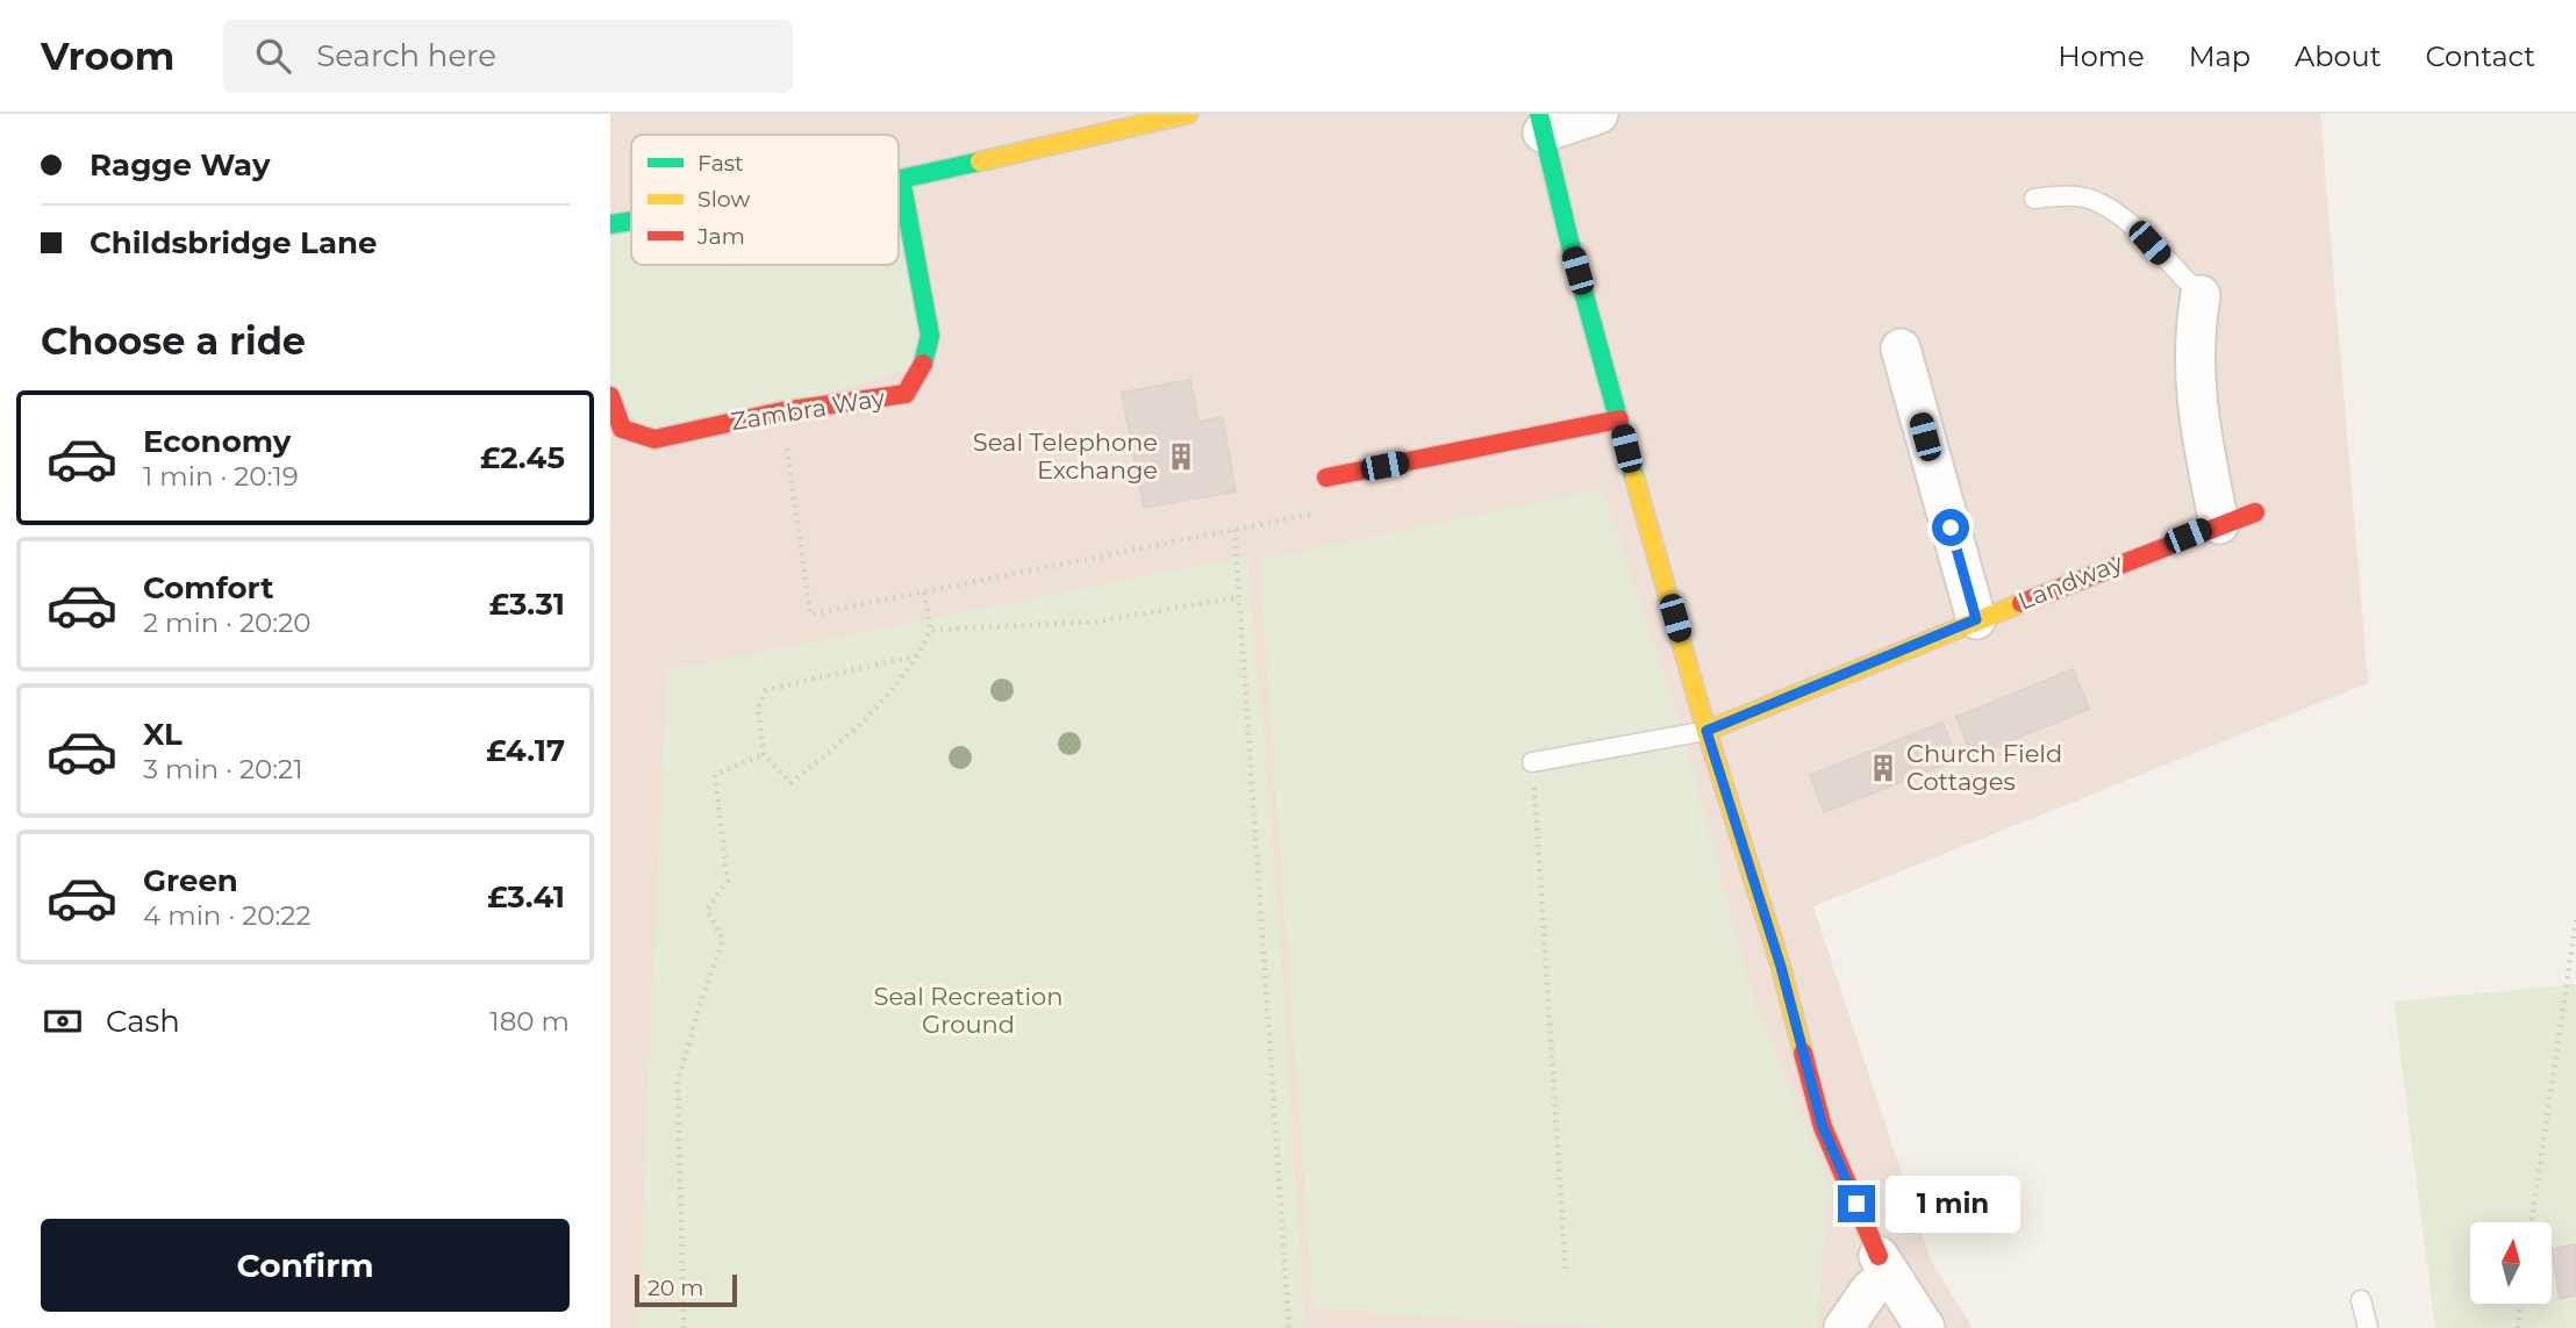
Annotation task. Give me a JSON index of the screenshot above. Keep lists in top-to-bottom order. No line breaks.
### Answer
{"streets":{"street":["Zambra Way","Landway"]},"parks":["Seal Recreation Ground"],"places":{"building":["Seal Telephone Exchange","Church Field Cottages"]},"legend":["Fast","Slow","Jam"],"scale_bar":"20 m","north":"top","page":{"header":"Vroom","search":"Search here","nav":["Home","Map","About","Contact"],"banner":["Ragge Way","Childsbridge Lane"],"heading":"Choose a ride","list":[{"name":"Economy","note":"1 min · 20:19","value":"£2.45"},{"name":"Comfort","note":"2 min · 20:20","value":"£3.31"},{"name":"XL","note":"3 min · 20:21","value":"£4.17"},{"name":"Green","note":"4 min · 20:22","value":"£3.41"}],"pay":["Cash","180 m"],"bubble":"1 min","buttons":"Confirm","scale":"20 m"}}
